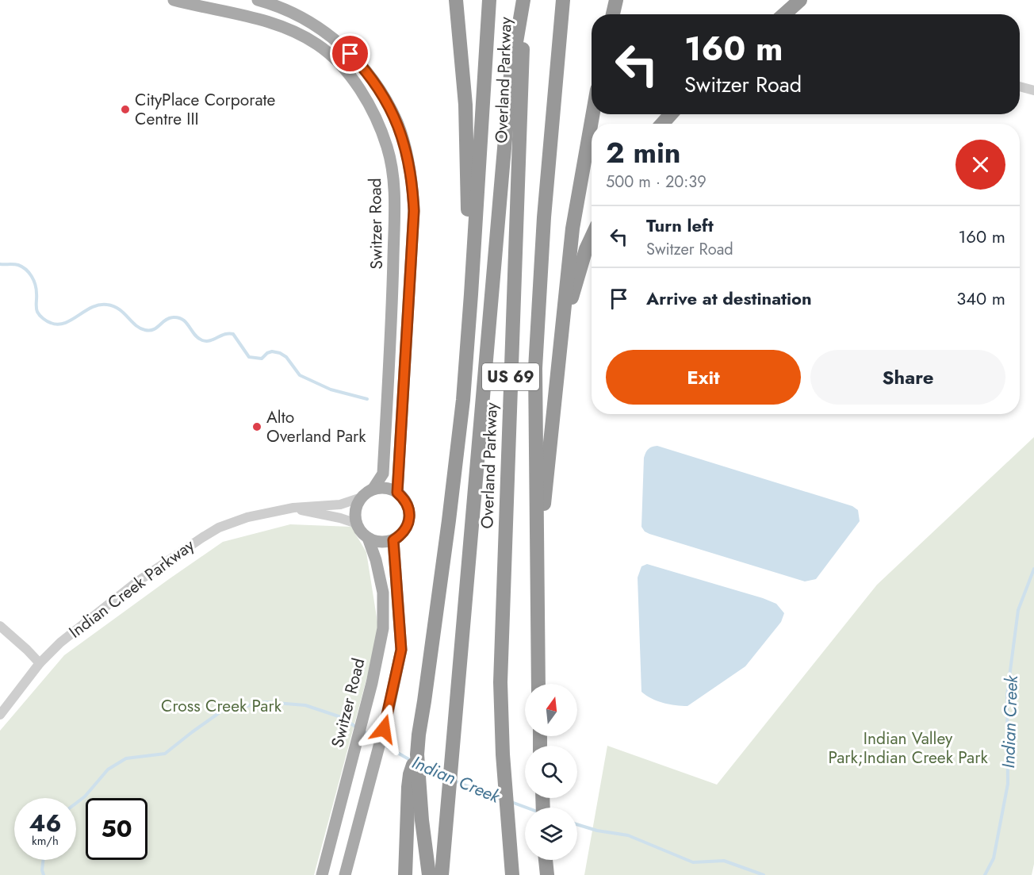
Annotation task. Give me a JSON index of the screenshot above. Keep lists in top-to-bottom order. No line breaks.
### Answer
{"streets":{"highway":["Overland Parkway","US 69"],"main road":["Switzer Road"],"street":["Indian Creek Parkway"]},"crossings":[["Switzer Road","Indian Creek Parkway"]],"water":["Indian Creek"],"parks":["Cross Creek Park","Indian Valley Park;Indian Creek Park"],"places":["CityPlace Corporate Centre III","Alto Overland Park"],"north":"top","page":{"turn":["160 m","Switzer Road"],"heading":["2 min","500 m · 20:39"],"list":[{"name":"Turn left","note":"Switzer Road","value":"160 m"},{"name":"Arrive at destination","value":"340 m"}],"buttons":["Exit","Share"],"speed":"46 km/h","limit":"50"}}
